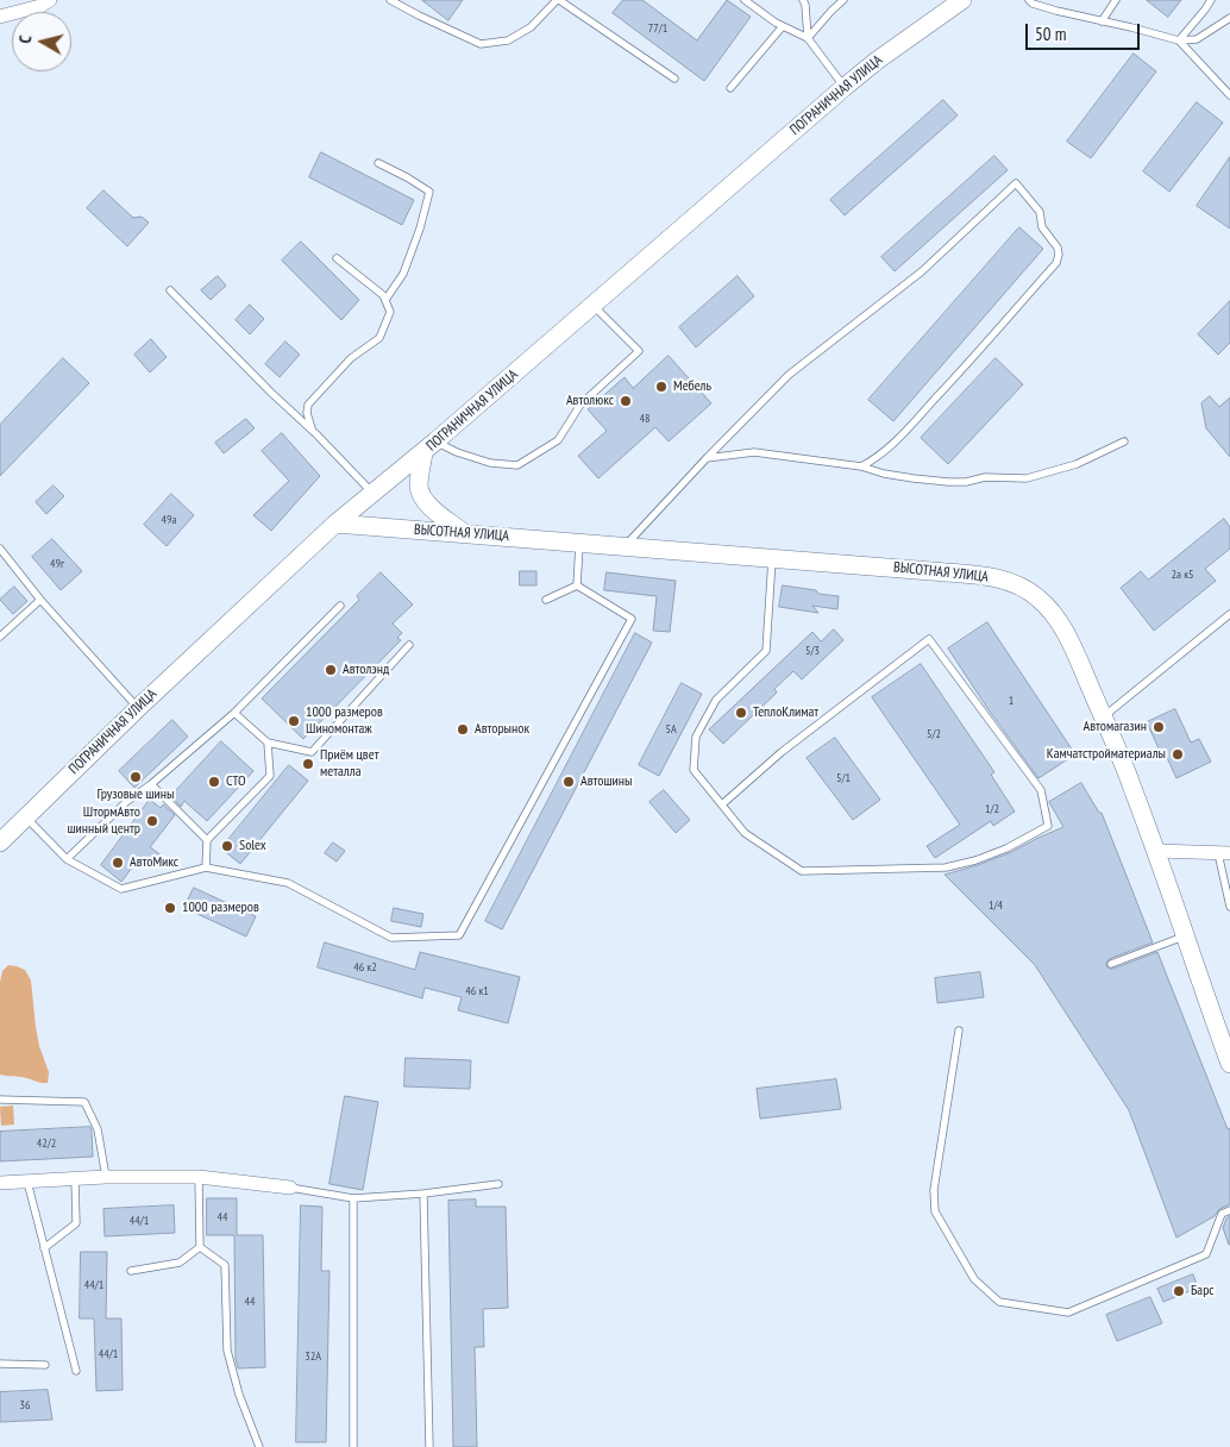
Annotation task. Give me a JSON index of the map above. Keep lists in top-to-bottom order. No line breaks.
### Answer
{"streets":{"street":["ПОГРАНИЧНАЯ УЛИЦА","ВЫСОТНАЯ УЛИЦА"]},"crossings":[["ПОГРАНИЧНАЯ УЛИЦА","ВЫСОТНАЯ УЛИЦА"]],"places":["Мебель","Автолюкс","Автолэнд","ТеплоКлимат","1000 размеров Шиномонтаж","Автомагазин","Авторынок","Камчатстройматериалы","Приём цвет металла","Грузовые шины","СТО","Автошины","ШтормАвто шинный центр","Solex","АвтоМикс","1000 размеров","Барс"],"house_numbers":["77/1","48","49а","49г","2а к5","5/3","1","5А","5/2","5/1","1/2","1/4","46 к2","46 к1","42/2","44","44/1","44/1","44","44/1","32А","36"],"scale_bar":"50 m","north":"left"}
